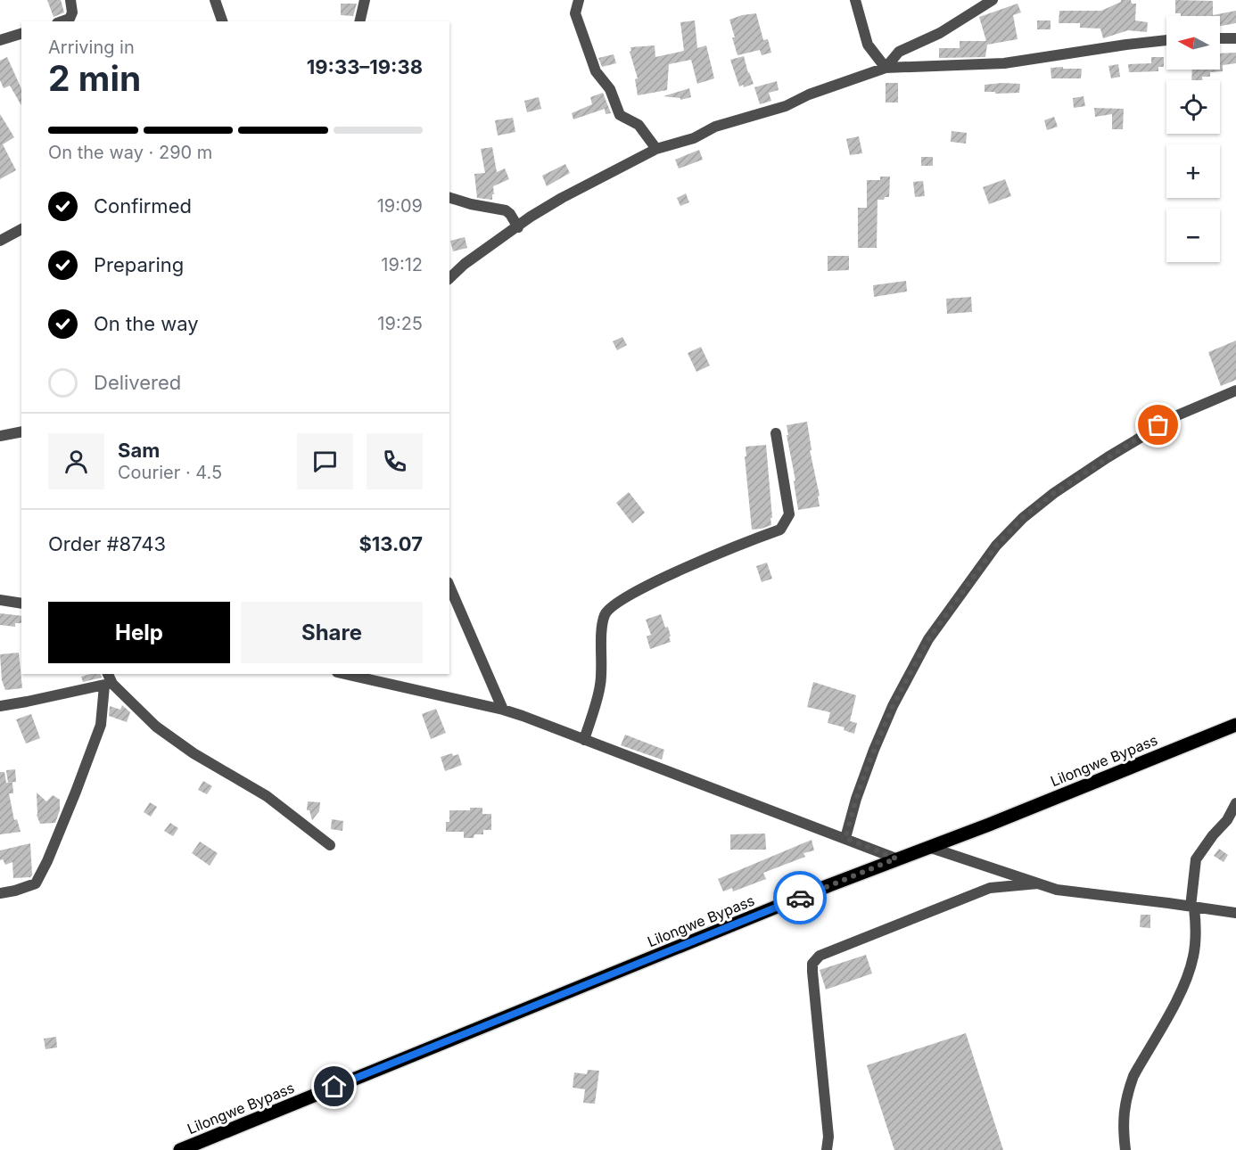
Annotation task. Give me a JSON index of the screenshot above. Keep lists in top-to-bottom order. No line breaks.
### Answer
{"streets":{"main road":["Lilongwe Bypass"]},"north":"left","page":{"map_buttons":["+","−"],"heading":["2 min","Arriving in","19:33–19:38"],"panel":["Sam","Courier · 4.5","Order #8743","$13.07"],"bar":"On the way · 290 m","list":[["Confirmed","19:09"],["Preparing","19:12"],["On the way","19:25"],"Delivered"],"buttons":["Help","Share"]}}
